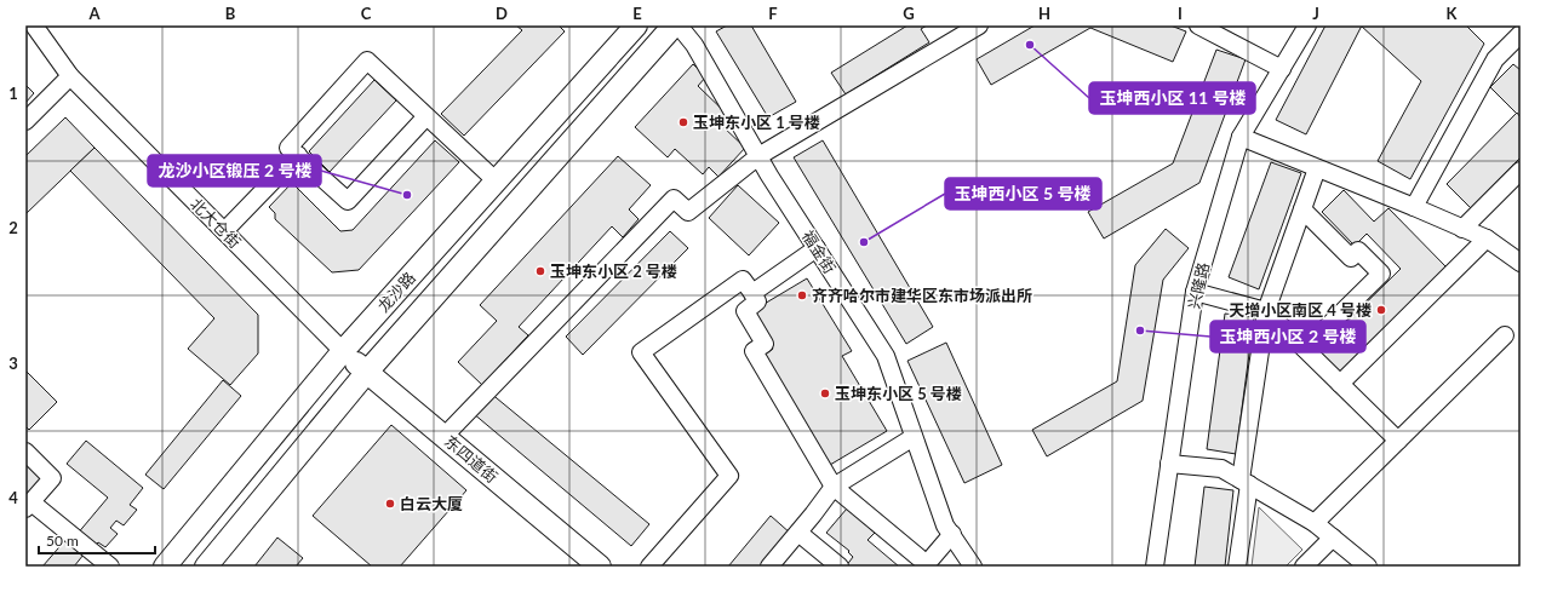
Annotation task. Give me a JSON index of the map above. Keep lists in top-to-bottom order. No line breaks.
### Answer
{"streets":{"main road":["龙沙路","东四道街"],"street":["北大仓街","福金街","兴隆路"]},"crossings":[["北大仓街","龙沙路"],["北大仓街","东四道街"],["龙沙路","东四道街"]],"places":["玉坤西小区 11 号楼","玉坤东小区 1 号楼","龙沙小区锻压 2 号楼","玉坤西小区 5 号楼","玉坤东小区 2 号楼","齐齐哈尔市建华区东市场派出所","天增小区南区 4 号楼","玉坤西小区 2 号楼","玉坤东小区 5 号楼","白云大厦"],"scale_bar":"50 m","grid":{"columns":["A","B","C","D","E","F","G","H","I","J","K"],"rows":["1","2","3","4"]}}
